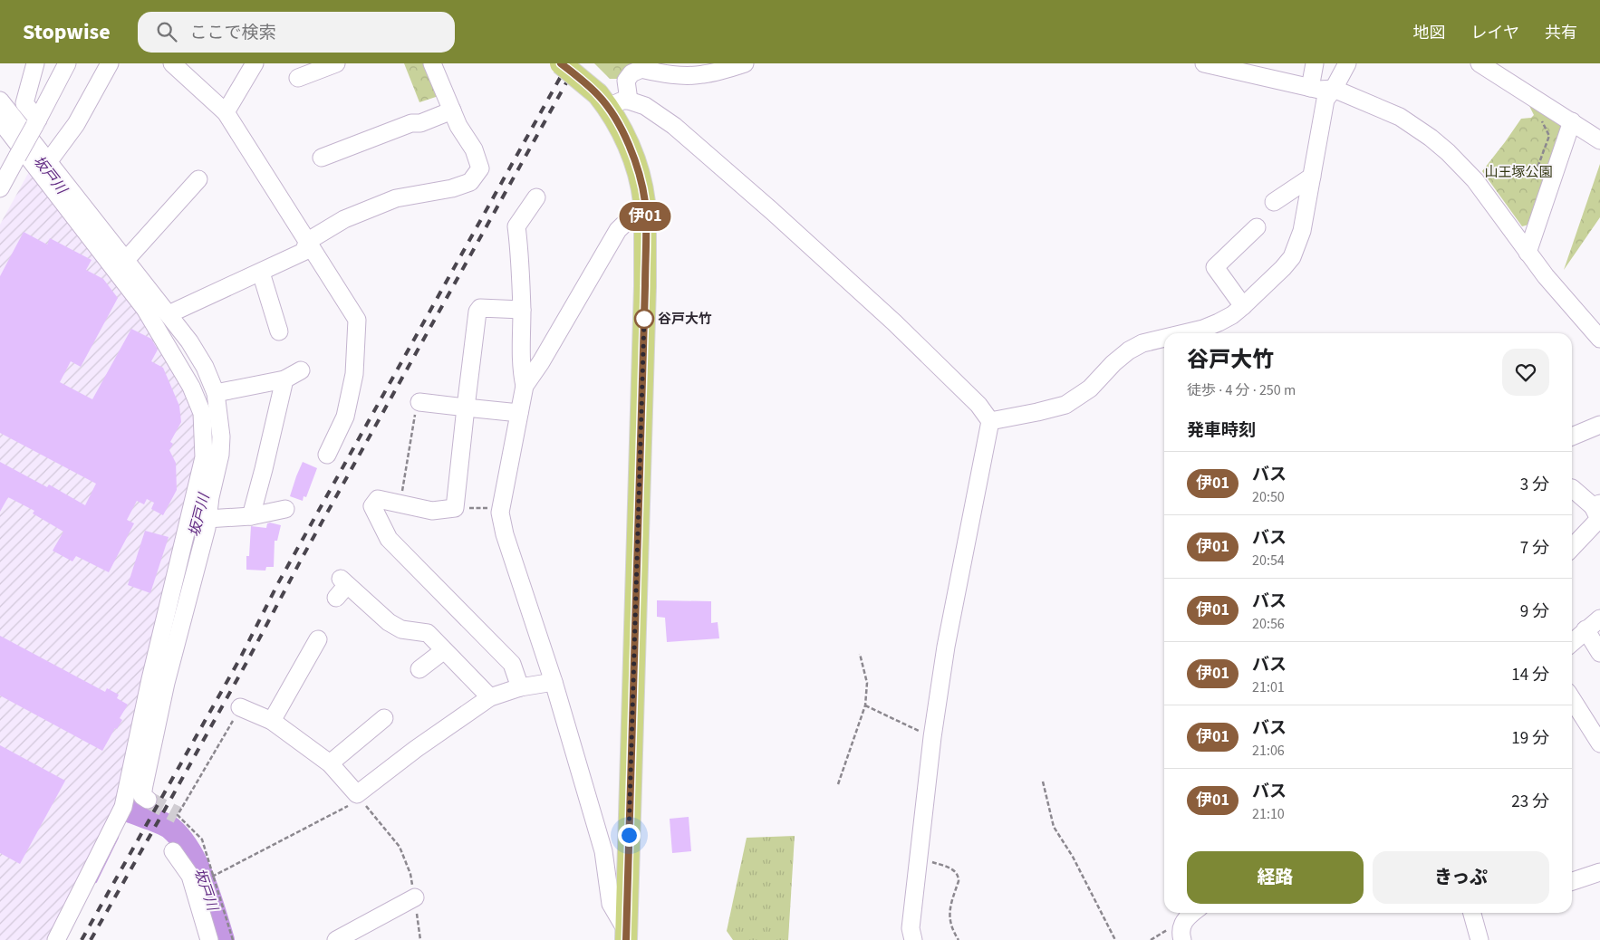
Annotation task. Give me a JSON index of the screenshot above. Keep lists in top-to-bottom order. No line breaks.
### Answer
{"water":["坂戸川"],"parks":["山王塚公園"],"places":["谷戸大竹"],"lines":["bus line 伊01"],"page":{"header":"Stopwise","search":"ここで検索","nav":["地図","レイヤ","共有"],"on_map":"伊01","heading":[["谷戸大竹","徒歩 · 4 分 · 250 m"],"発車時刻"],"list":[{"mark":"伊01","name":"バス","note":"20:50","value":"3 分"},{"mark":"伊01","name":"バス","note":"20:54","value":"7 分"},{"mark":"伊01","name":"バス","note":"20:56","value":"9 分"},{"mark":"伊01","name":"バス","note":"21:01","value":"14 分"},{"mark":"伊01","name":"バス","note":"21:06","value":"19 分"},{"mark":"伊01","name":"バス","note":"21:10","value":"23 分"}],"buttons":["経路","きっぷ"]}}
